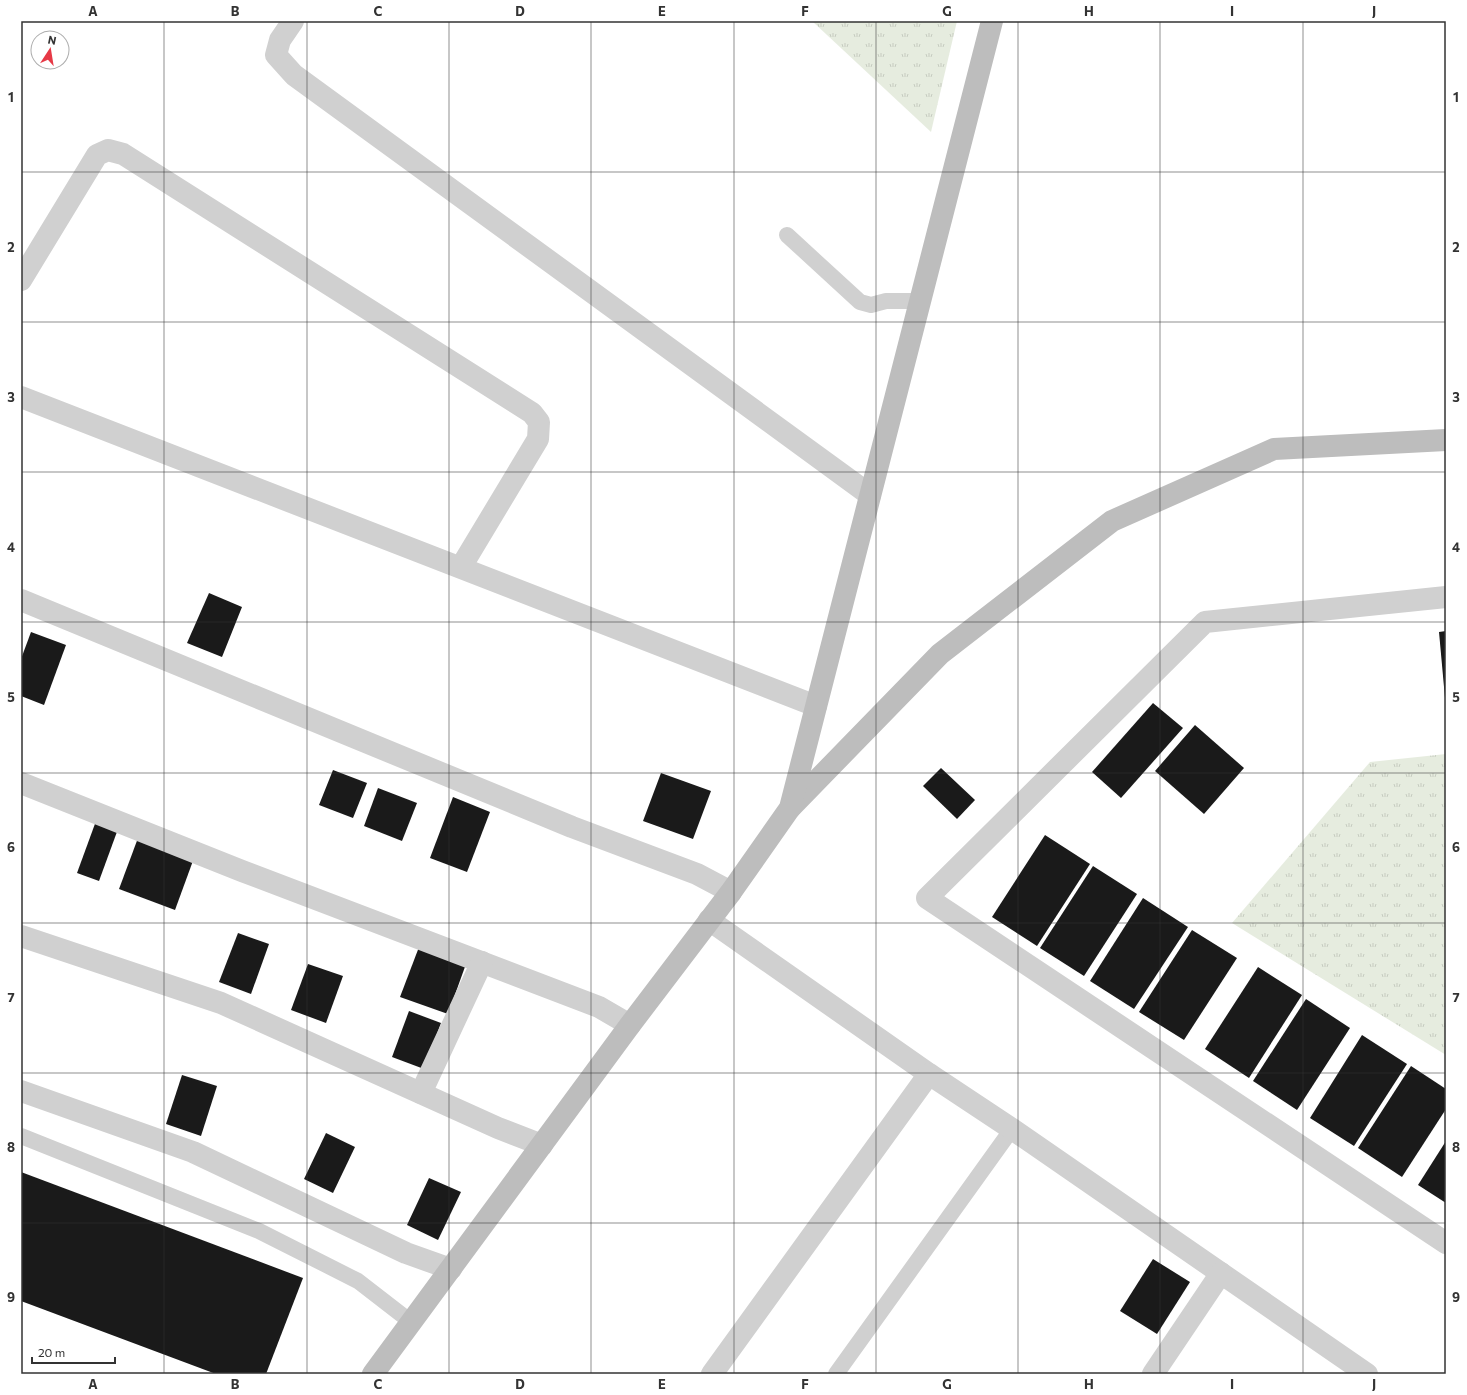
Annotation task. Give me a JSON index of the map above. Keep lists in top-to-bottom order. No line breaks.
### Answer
{"scale_bar":"20 m","north":"top","grid":{"columns":["A","B","C","D","E","F","G","H","I","J"],"rows":["1","2","3","4","5","6","7","8","9"]}}
